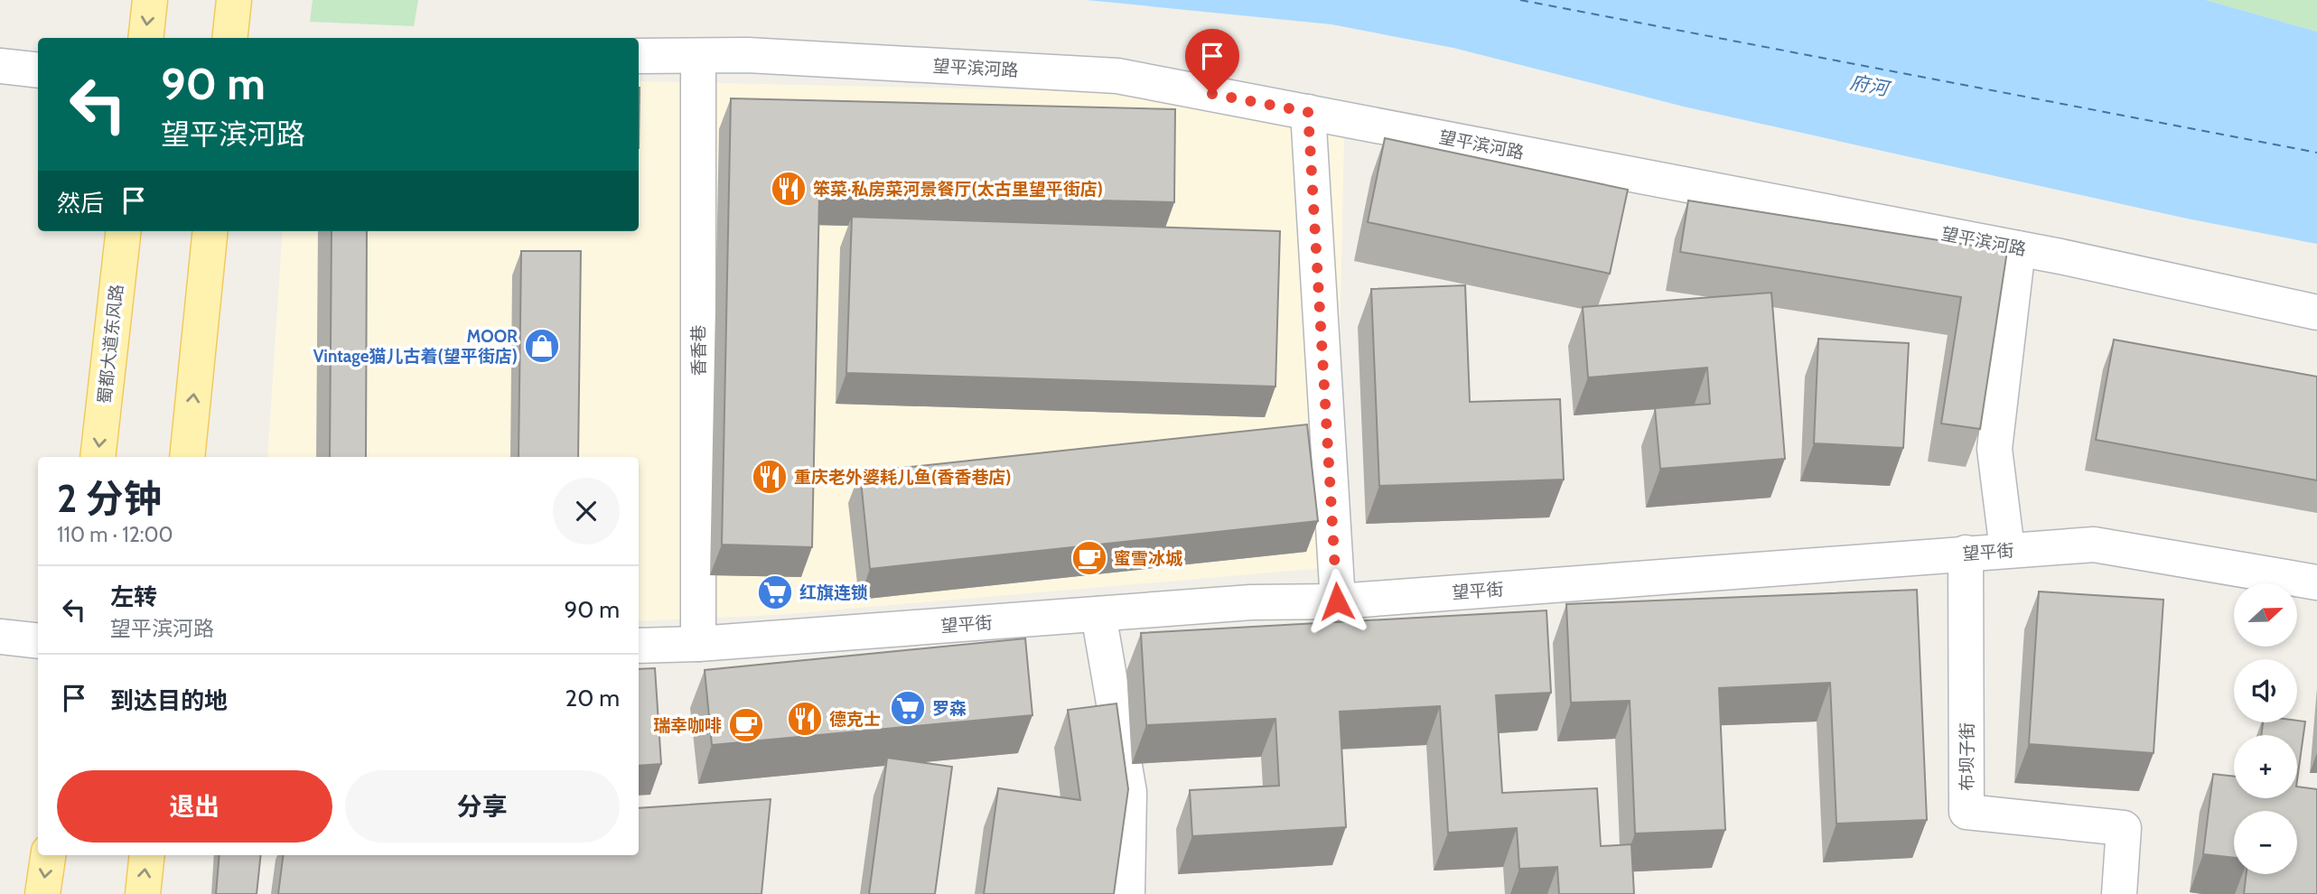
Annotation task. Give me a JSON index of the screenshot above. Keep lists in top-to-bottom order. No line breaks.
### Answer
{"streets":{"main road":["蜀都大道东风路"],"street":["望平滨河路","香香巷","望平街","布坝子街"]},"crossings":[["望平滨河路","香香巷"],["香香巷","望平街"],["望平街","布坝子街"]],"water":["府河"],"places":{"restaurant":["笨菜·私房菜河景餐厅(太古里望平街店)","重庆老外婆耗儿鱼(香香巷店)","德克士"],"shop":["MOOR Vintage猫儿古着(望平街店)"],"cafe":["蜜雪冰城","瑞幸咖啡"],"supermarket":["红旗连锁","罗森"]},"north":"right","page":{"turn":["90 m","望平滨河路"],"then":"然后","heading":["2 分钟","110 m · 12:00"],"list":[{"name":"左转","note":"望平滨河路","value":"90 m"},{"name":"到达目的地","value":"20 m"}],"map_buttons":["+","−"],"buttons":["退出","分享"]}}
